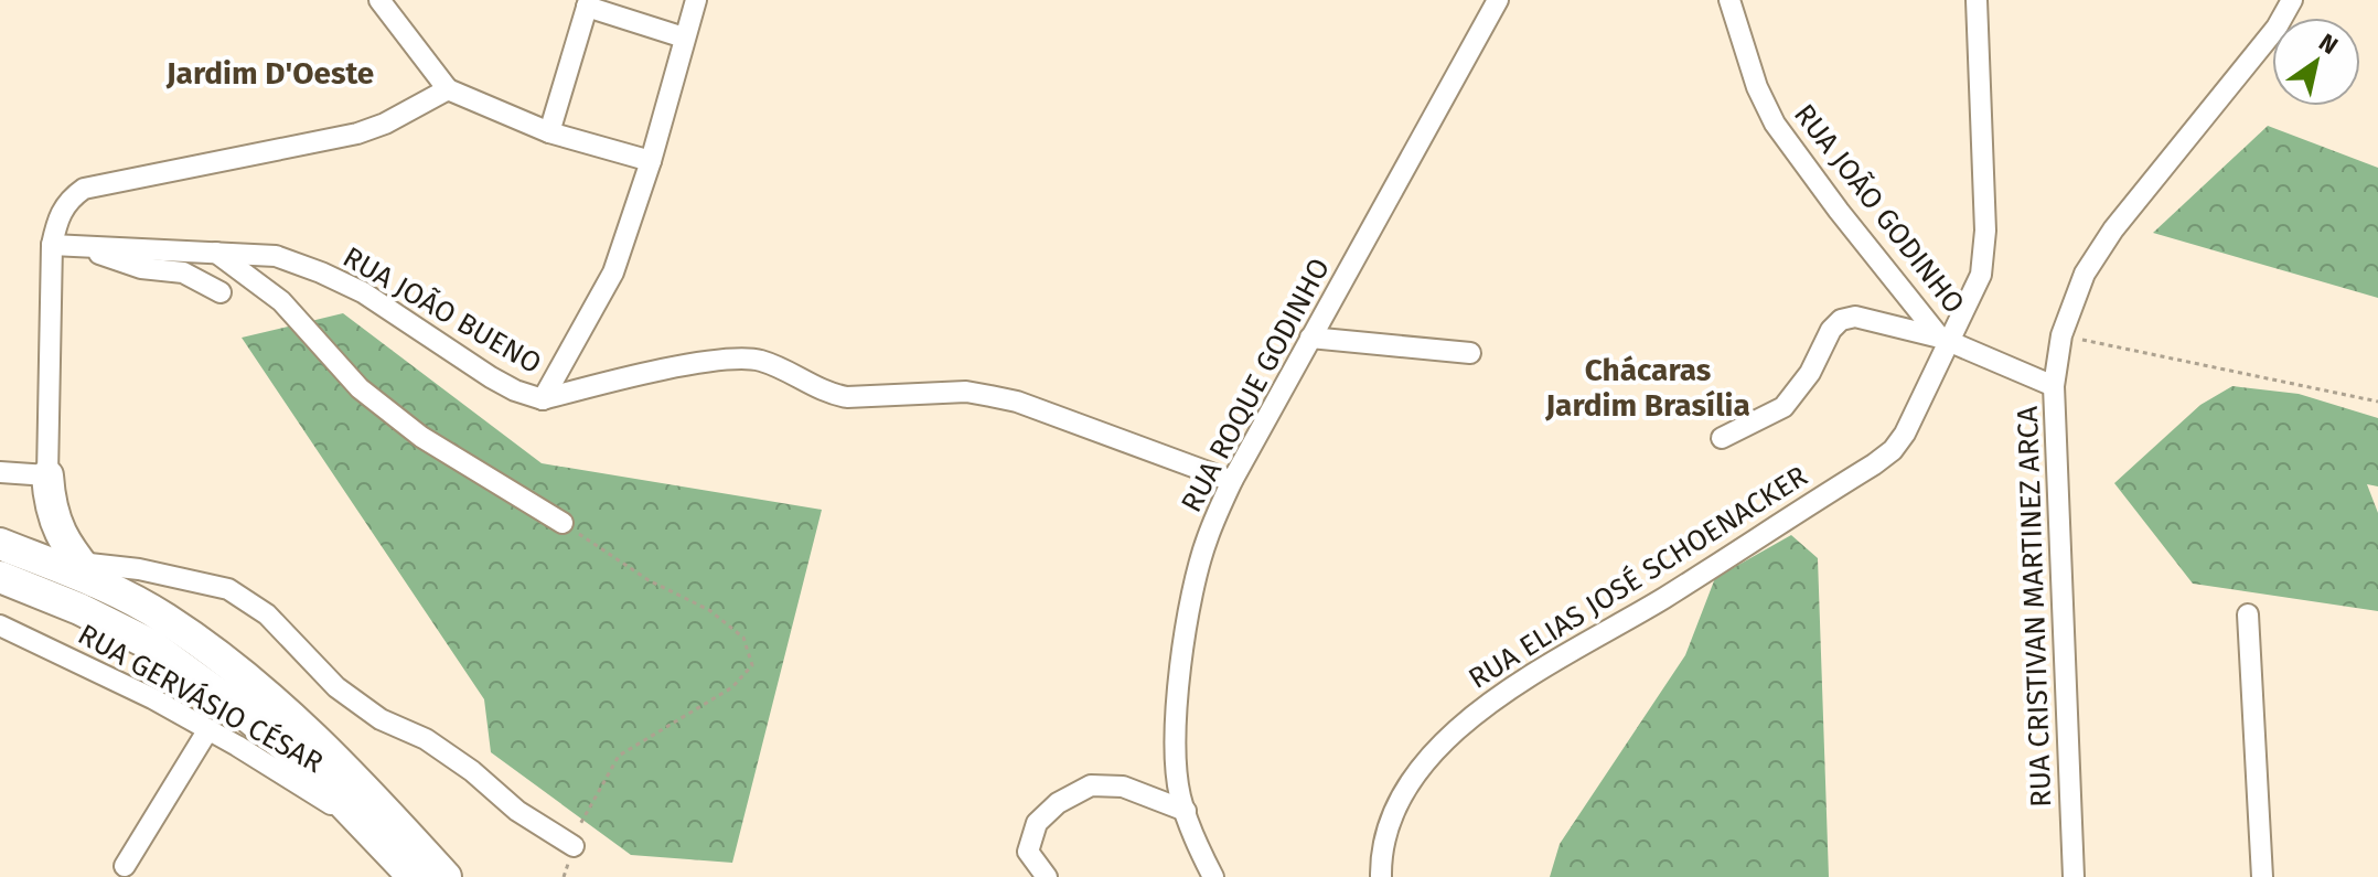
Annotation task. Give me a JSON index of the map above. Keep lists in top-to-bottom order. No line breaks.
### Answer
{"streets":{"street":["RUA JOÃO GODINHO","RUA JOÃO BUENO","RUA ROQUE GODINHO","RUA ELIAS JOSÉ SCHOENACKER","RUA CRISTIVAN MARTINEZ ARCA","RUA GERVÁSIO CÉSAR"]},"crossings":[["RUA JOÃO GODINHO","RUA ELIAS JOSÉ SCHOENACKER"],["RUA JOÃO GODINHO","RUA CRISTIVAN MARTINEZ ARCA"]],"districts":["Jardim D'Oeste","Chácaras Jardim Brasília"],"north":"top right"}
